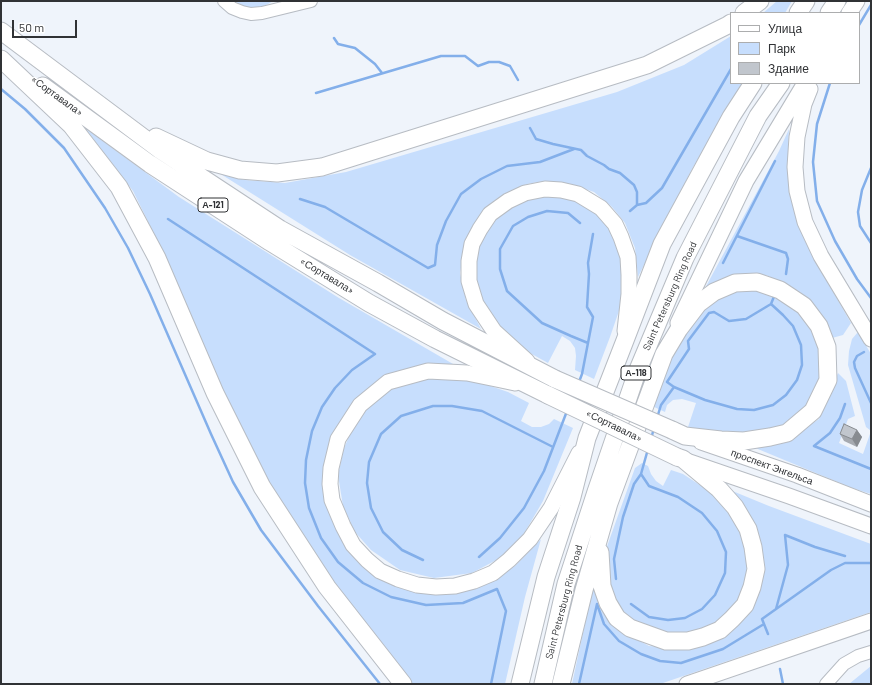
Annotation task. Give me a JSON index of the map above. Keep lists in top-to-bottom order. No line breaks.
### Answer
{"streets":{"highway":["«Сортавала»","А-121","Saint Petersburg Ring Road","А-118"],"main road":["проспект Энгельса"]},"crossings":[["«Сортавала»","проспект Энгельса"]],"legend":["Улица","Парк","Здание"],"scale_bar":"50 m"}
